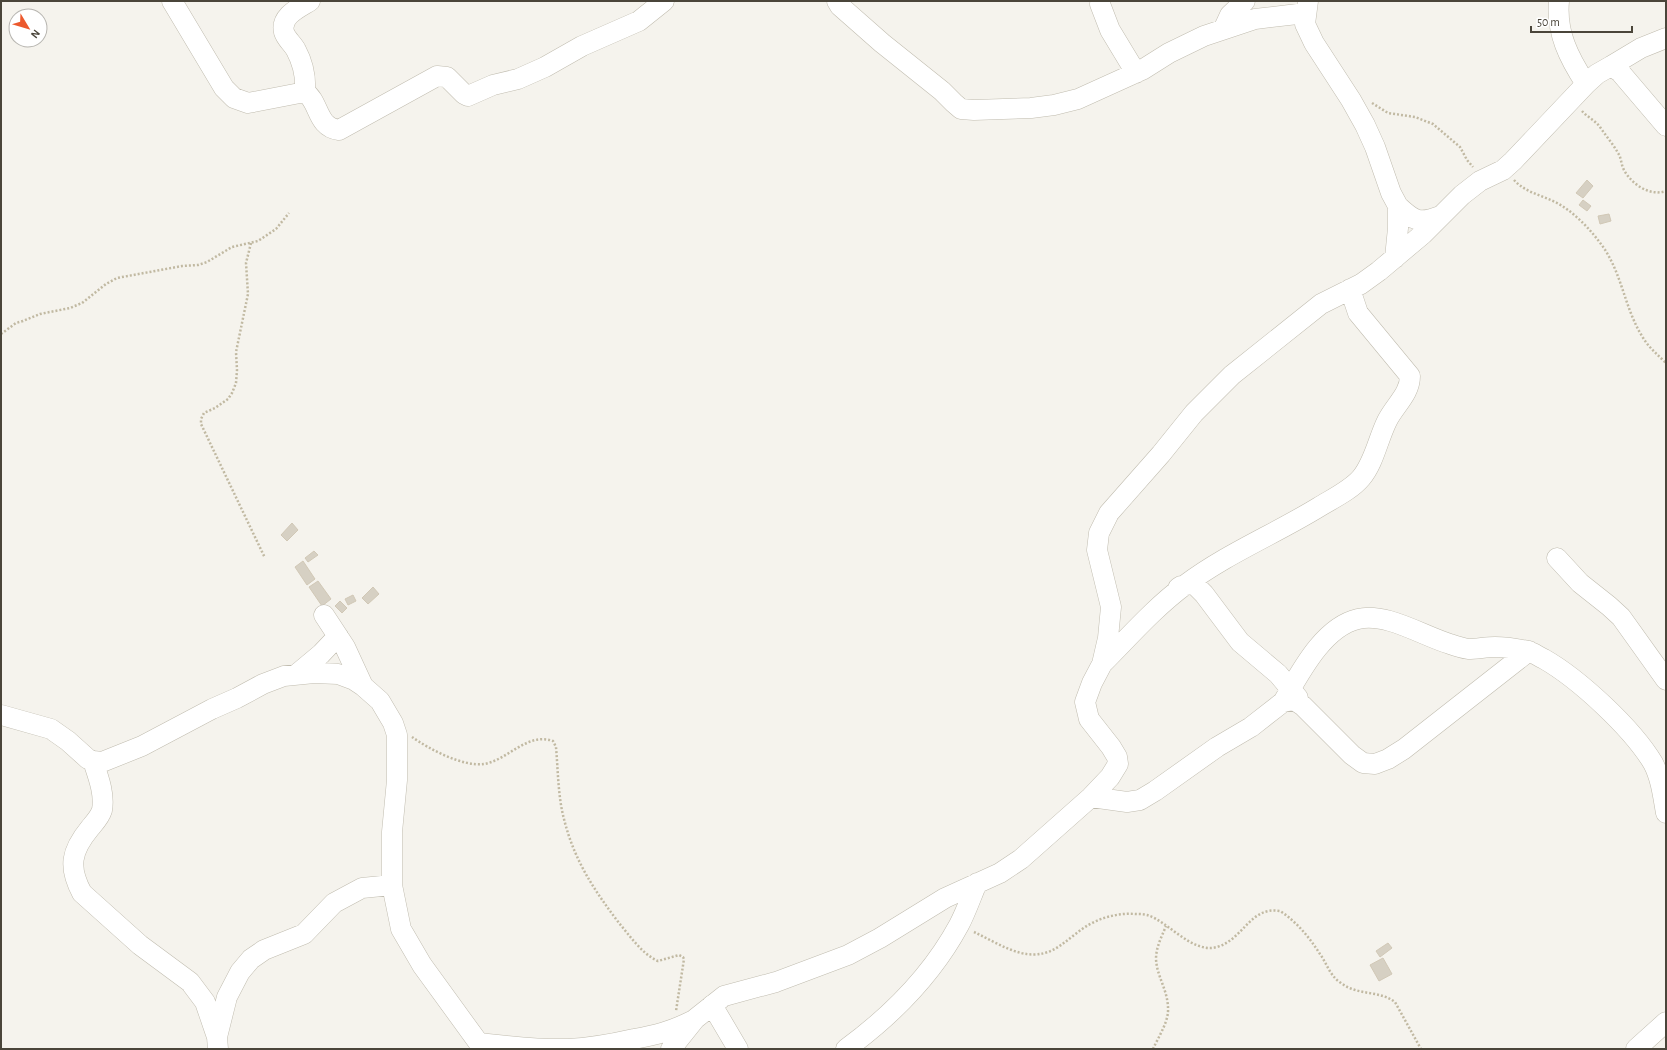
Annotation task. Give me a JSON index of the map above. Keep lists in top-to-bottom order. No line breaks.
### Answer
{"scale_bar":"50 m","north":"bottom right"}
